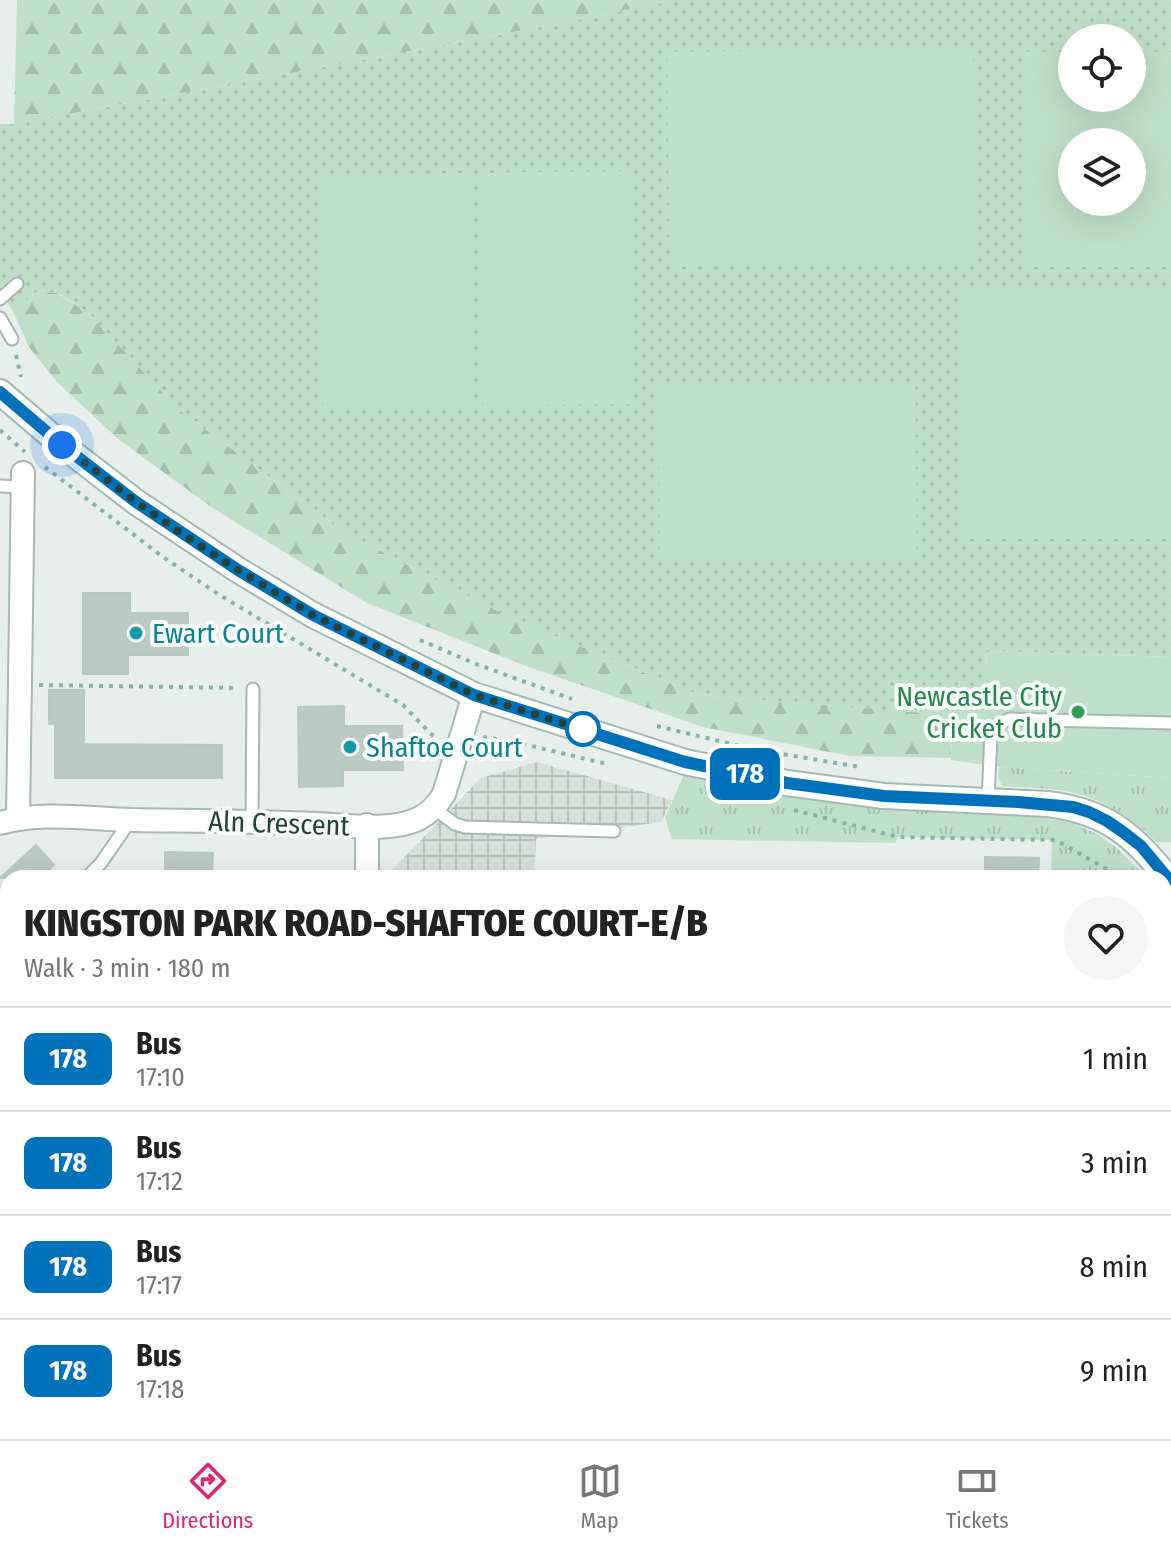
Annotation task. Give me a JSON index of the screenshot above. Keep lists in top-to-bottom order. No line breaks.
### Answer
{"streets":{"street":["Aln Crescent"]},"places":["Ewart Court","Newcastle City Cricket Club","Shaftoe Court"],"lines":["bus line 178"],"page":{"on_map":"178","heading":["KINGSTON PARK ROAD-SHAFTOE COURT-E/B","Walk · 3 min · 180 m"],"list":[{"mark":"178","name":"Bus","note":"17:10","value":"1 min"},{"mark":"178","name":"Bus","note":"17:12","value":"3 min"},{"mark":"178","name":"Bus","note":"17:17","value":"8 min"},{"mark":"178","name":"Bus","note":"17:18","value":"9 min"}],"tabs":["Directions","Map","Tickets"]}}
